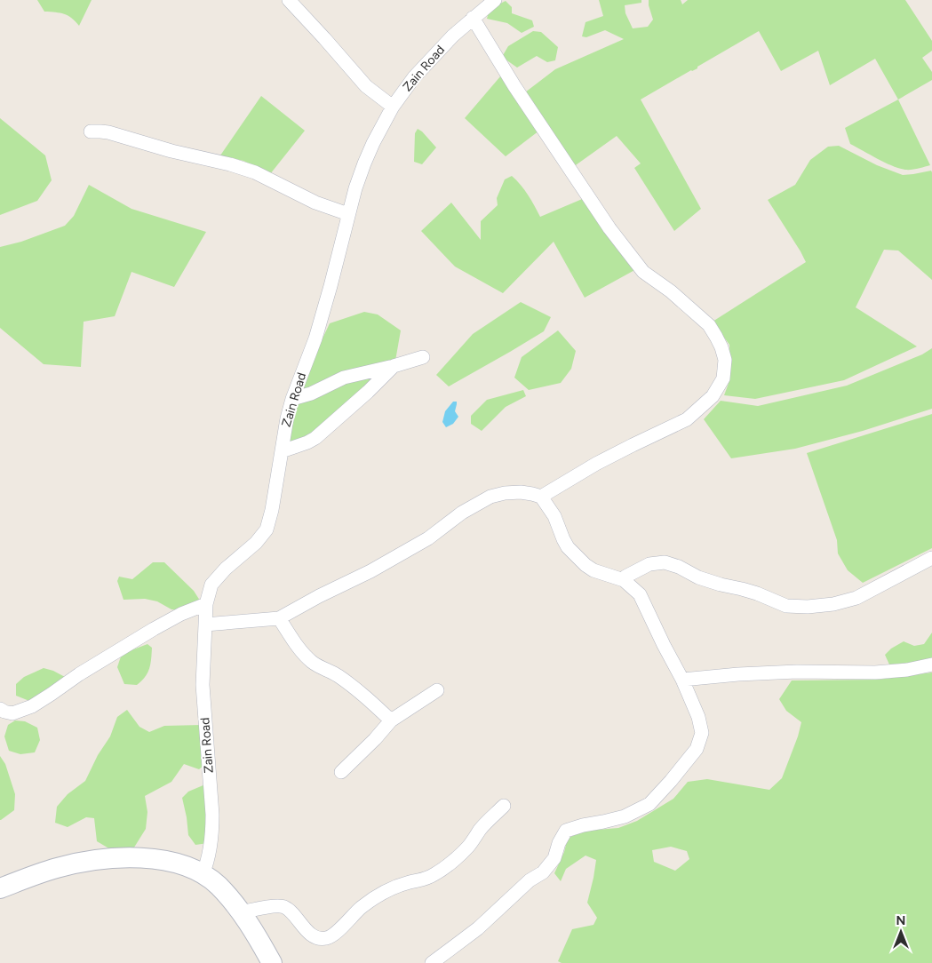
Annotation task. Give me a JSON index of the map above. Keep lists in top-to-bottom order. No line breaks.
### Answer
{"streets":{"street":["Zain Road"]},"north":"top"}
